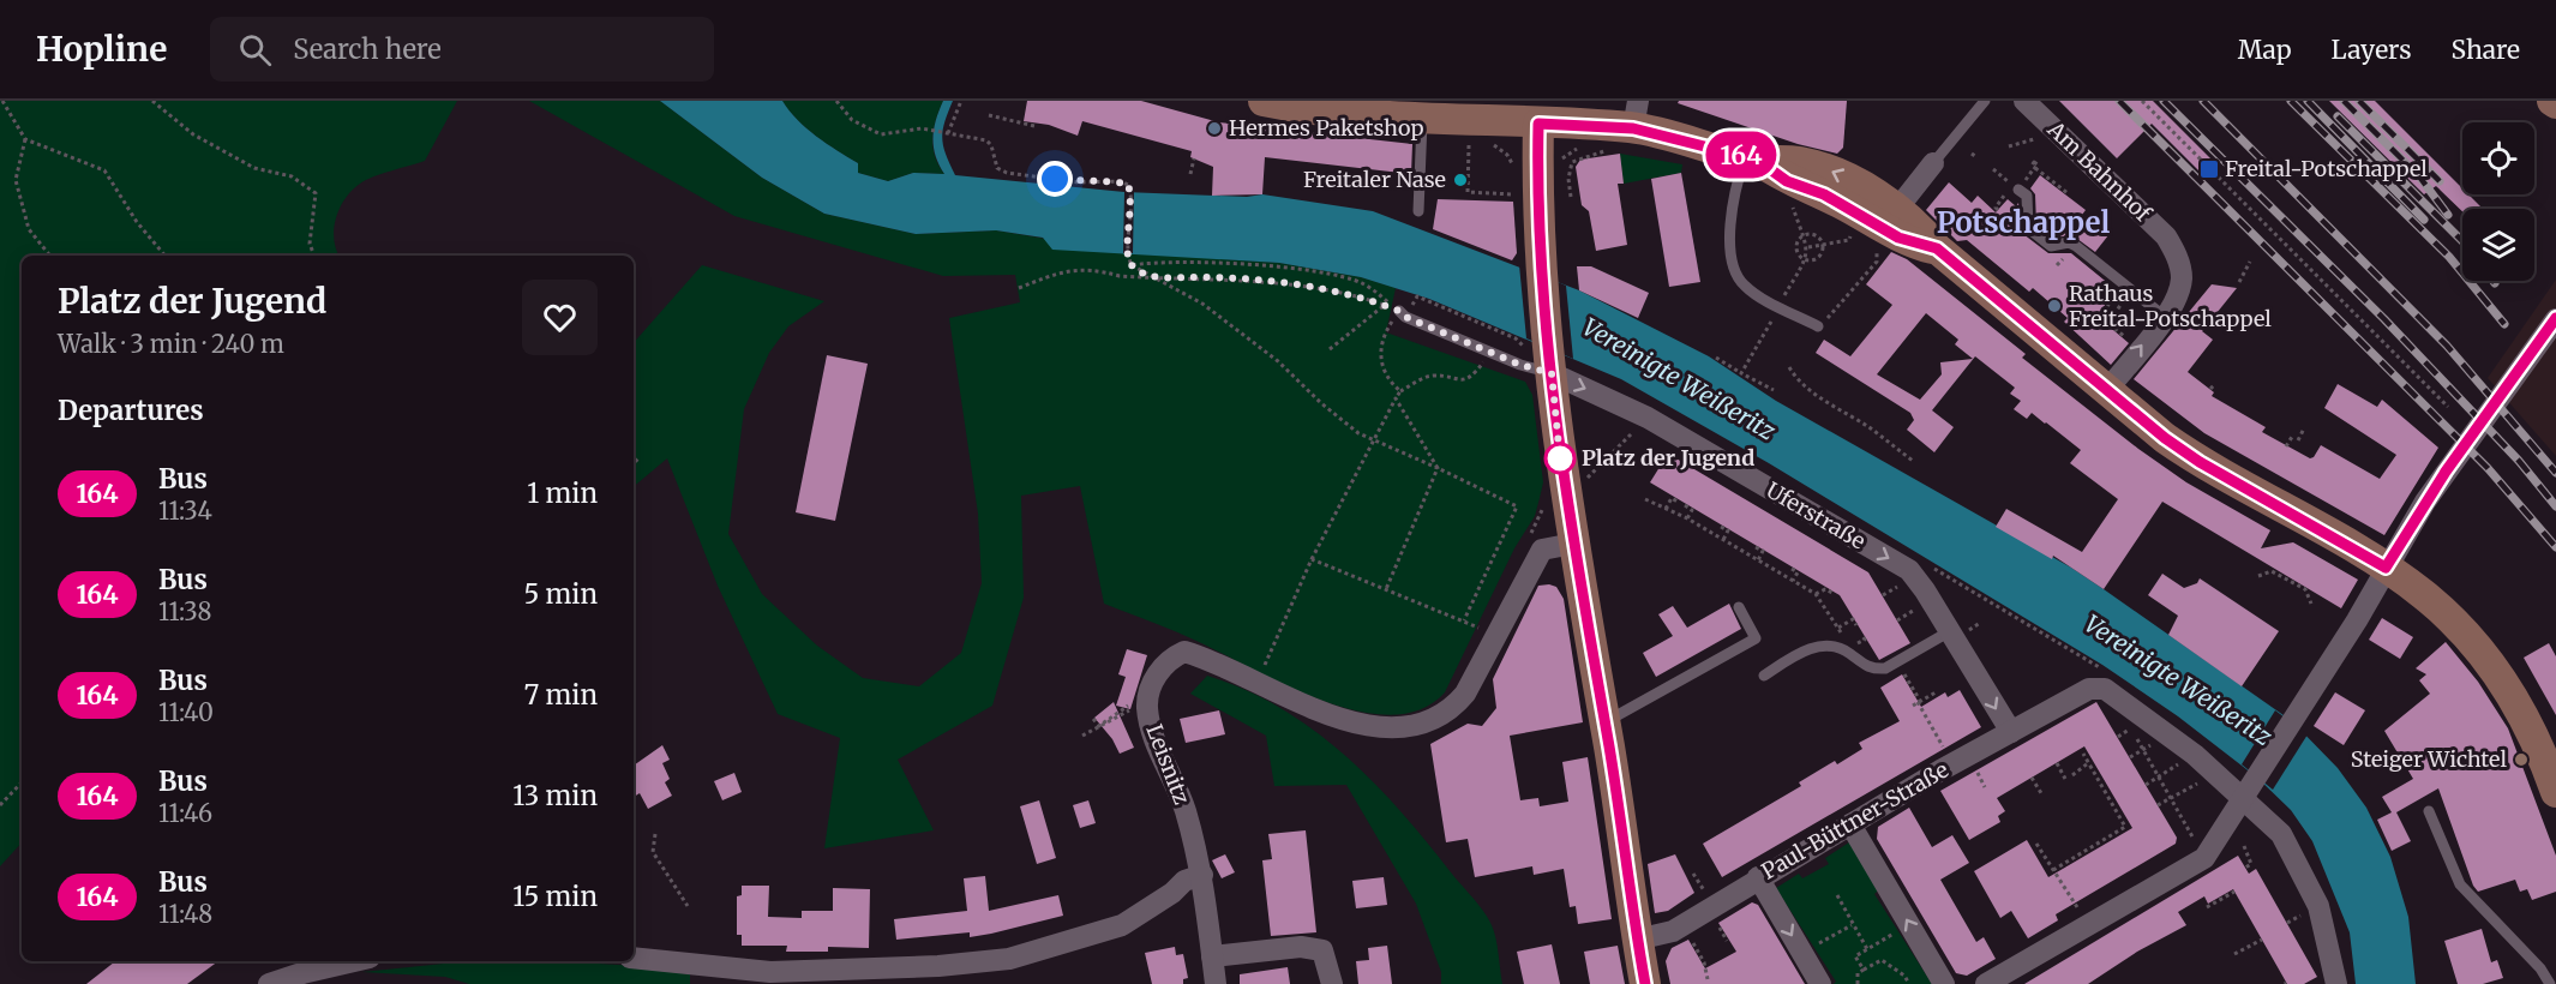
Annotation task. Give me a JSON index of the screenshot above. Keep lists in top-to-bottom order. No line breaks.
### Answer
{"streets":{"street":["Am Bahnhof","Uferstraße","Leisnitz","Paul-Büttner-Straße"]},"crossings":[["Uferstraße","Paul-Büttner-Straße"]],"one_way":["Uferstraße"],"districts":["Potschappel"],"water":["Vereinigte Weißeritz"],"places":{"other":["Hermes Paketshop","Freitaler Nase","Rathaus Freital-Potschappel","Platz der Jugend","Steiger Wichtel"],"transit":["Freital-Potschappel"]},"lines":["bus line 164"],"page":{"header":"Hopline","search":"Search here","nav":["Map","Layers","Share"],"on_map":"164","heading":[["Platz der Jugend","Walk · 3 min · 240 m"],"Departures"],"list":[{"mark":"164","name":"Bus","note":"11:34","value":"1 min"},{"mark":"164","name":"Bus","note":"11:38","value":"5 min"},{"mark":"164","name":"Bus","note":"11:40","value":"7 min"},{"mark":"164","name":"Bus","note":"11:46","value":"13 min"},{"mark":"164","name":"Bus","note":"11:48","value":"15 min"}]}}
